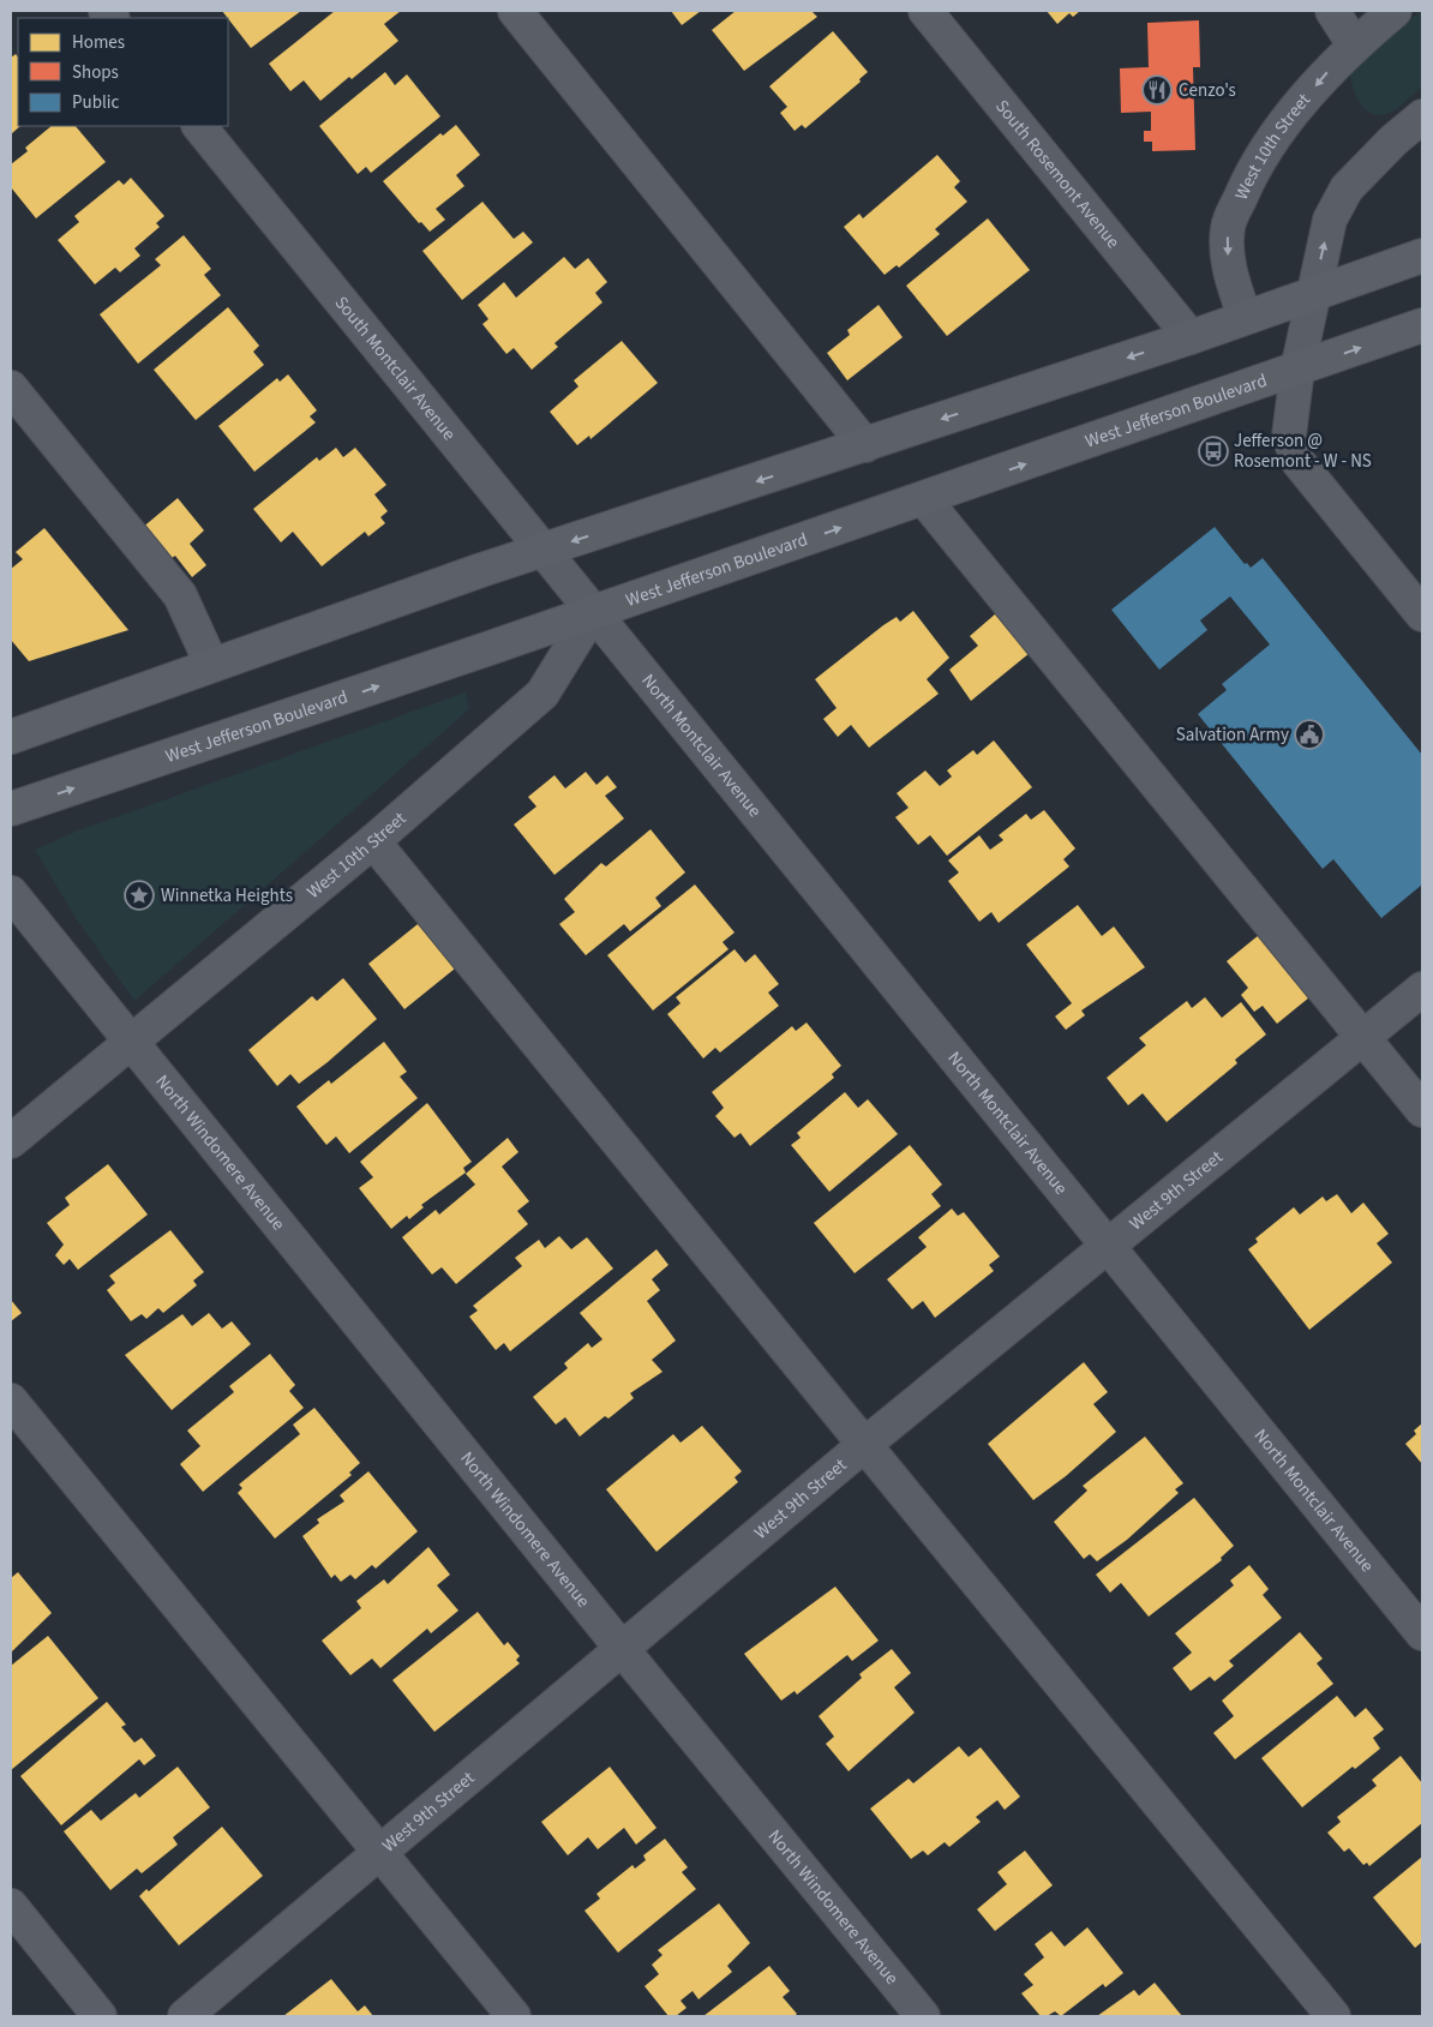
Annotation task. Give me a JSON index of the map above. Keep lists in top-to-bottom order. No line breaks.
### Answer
{"streets":{"main road":["West Jefferson Boulevard"],"street":["West 10th Street","South Rosemont Avenue","South Montclair Avenue","North Montclair Avenue","North Windomere Avenue","West 9th Street"]},"crossings":[["West 10th Street","South Montclair Avenue"],["West 10th Street","West Jefferson Boulevard"],["West 10th Street","North Montclair Avenue"],["West 10th Street","North Windomere Avenue"],["South Montclair Avenue","West Jefferson Boulevard"],["South Montclair Avenue","North Montclair Avenue"],["West Jefferson Boulevard","North Montclair Avenue"],["North Montclair Avenue","West 9th Street"],["North Windomere Avenue","West 9th Street"]],"places":{"restaurant":["Cenzo's"],"bus stop":["Jefferson @ Rosemont - W - NS"],"public building":["Salvation Army"],"place":["Winnetka Heights"]},"legend":["Homes","Shops","Public"]}
